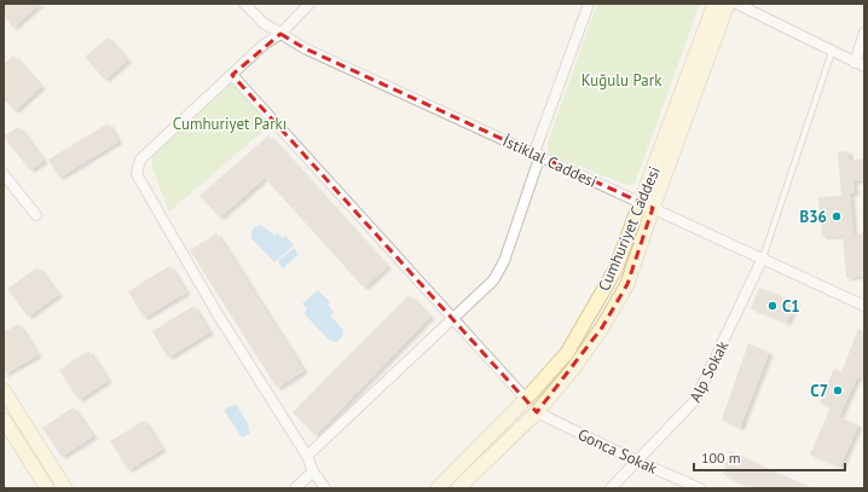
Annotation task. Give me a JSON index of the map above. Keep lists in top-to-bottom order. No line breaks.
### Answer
{"streets":{"main road":["Cumhuriyet Caddesi"],"street":["İstiklal Caddesi","Alp Sokak","Gonca Sokak"]},"crossings":[["İstiklal Caddesi","Cumhuriyet Caddesi"],["İstiklal Caddesi","Alp Sokak"],["Cumhuriyet Caddesi","Gonca Sokak"],["Alp Sokak","Gonca Sokak"]],"parks":["Kuğulu Park","Cumhuriyet Parkı"],"places":["B36","C1","C7"],"scale_bar":"100 m"}
